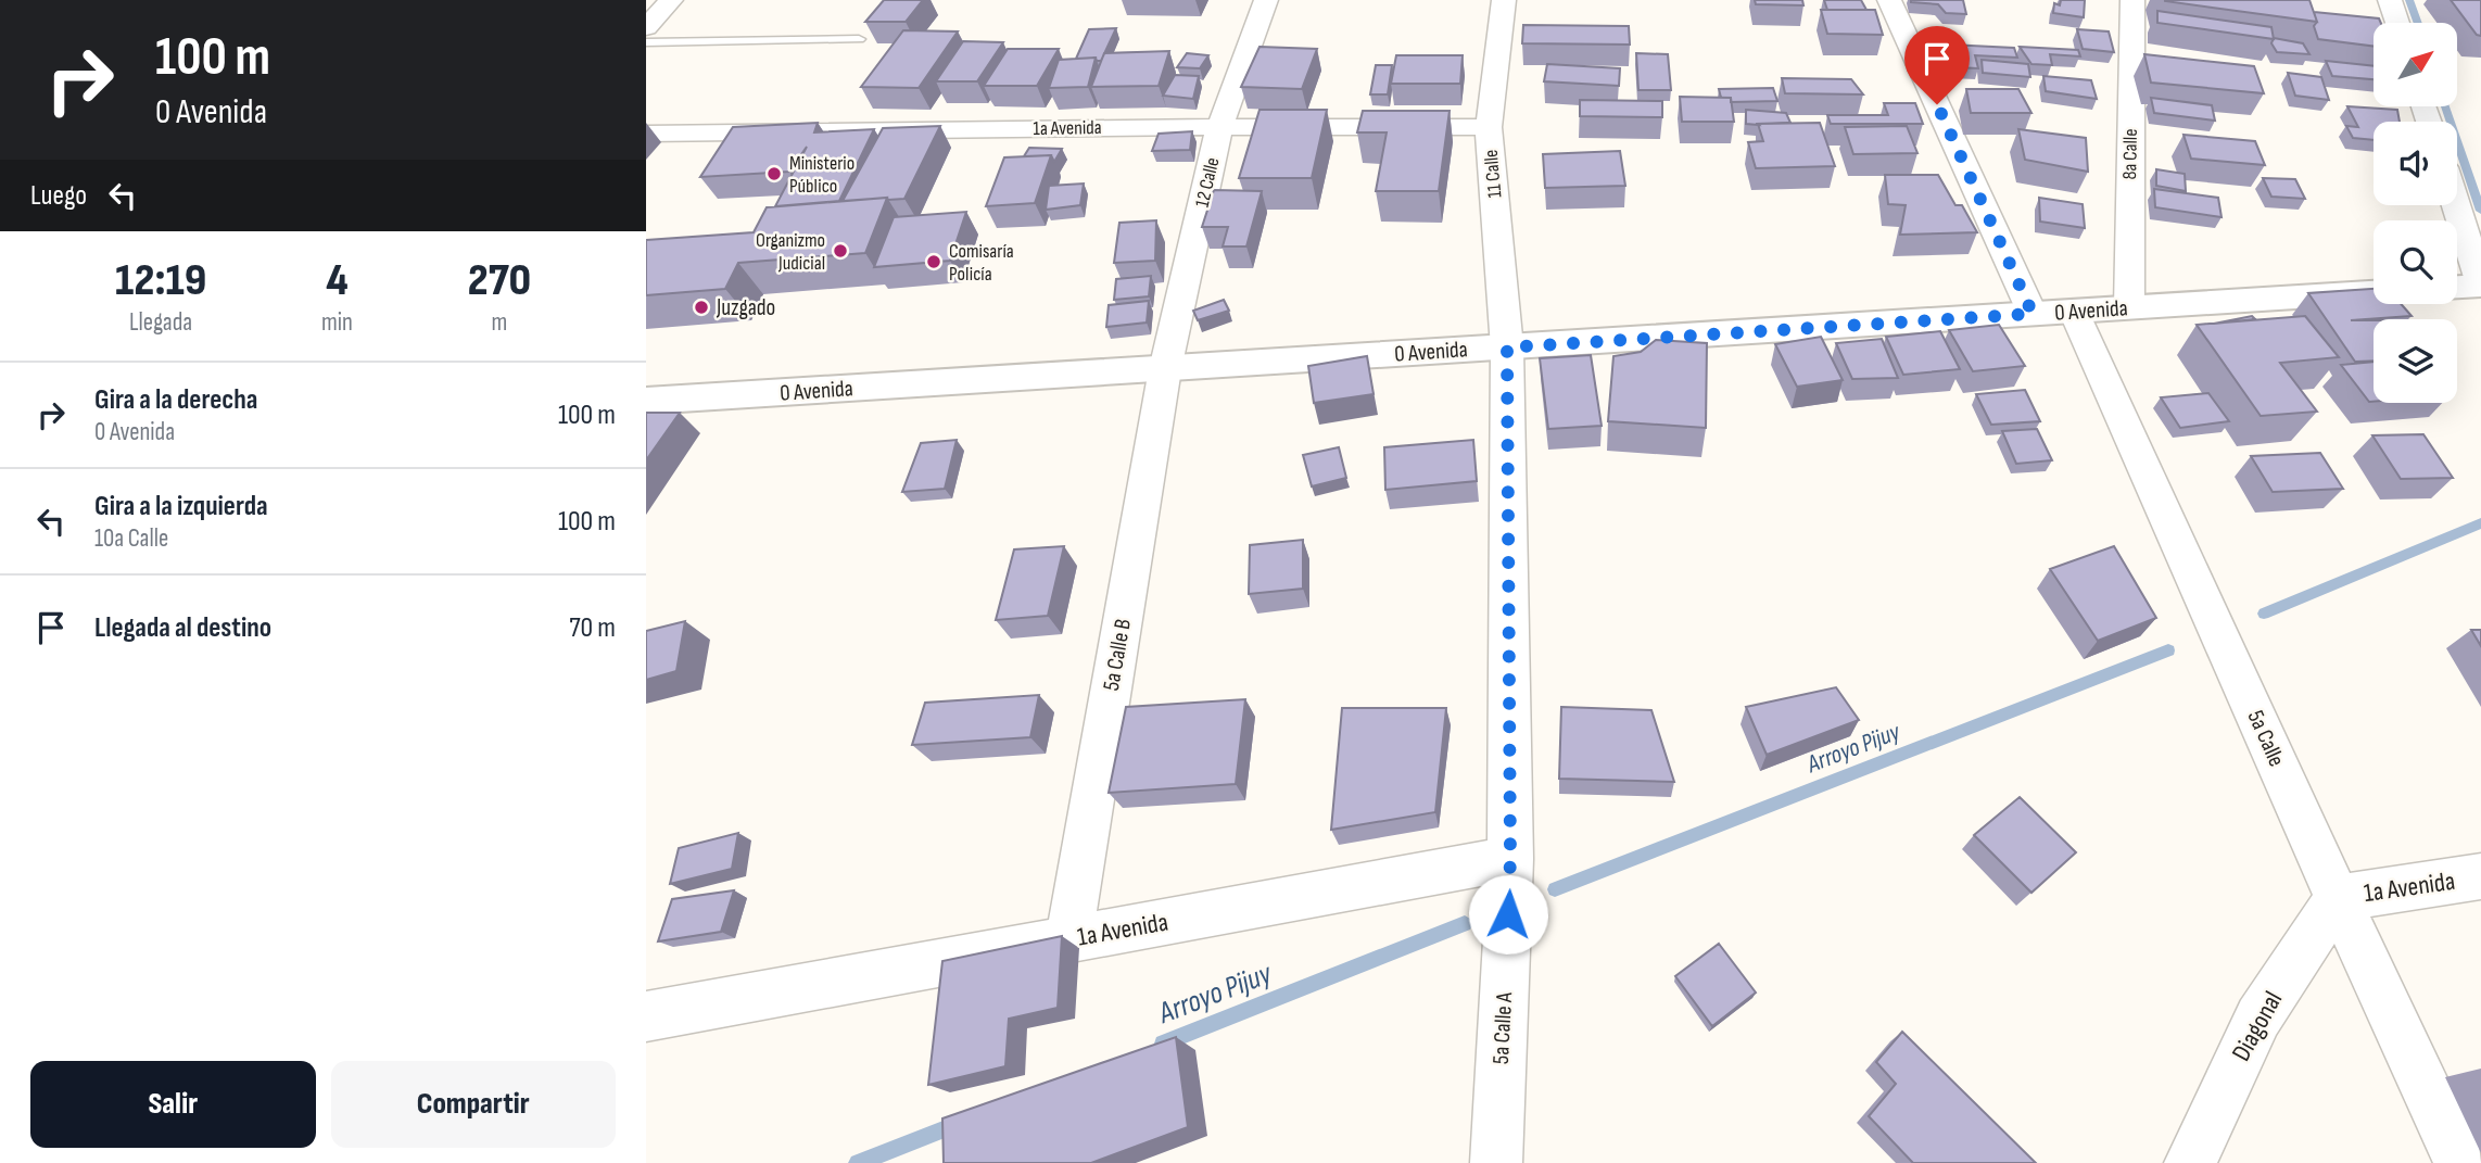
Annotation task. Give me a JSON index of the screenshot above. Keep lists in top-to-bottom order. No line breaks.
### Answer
{"streets":{"street":["1a Avenida","8a Calle","11 Calle","12 Calle","0 Avenida","5a Calle B","5a Calle","Diagonal","5a Calle A"]},"crossings":[["1a Avenida","11 Calle"],["1a Avenida","12 Calle"],["1a Avenida","5a Calle B"],["1a Avenida","5a Calle"],["1a Avenida","Diagonal"],["1a Avenida","5a Calle A"],["8a Calle","0 Avenida"],["11 Calle","0 Avenida"],["11 Calle","5a Calle A"],["12 Calle","0 Avenida"],["12 Calle","5a Calle B"],["0 Avenida","5a Calle B"],["0 Avenida","5a Calle"],["0 Avenida","5a Calle A"],["5a Calle","Diagonal"]],"water":["Arroyo Pijuy"],"places":["Ministerio Público","Organizmo Judicial","Comisaría Policía","Juzgado"],"north":"top right","page":{"turn":["100 m","0 Avenida"],"then":"Luego","eta":["12:19","Llegada","4","min","270","m"],"list":[{"name":"Gira a la derecha","note":"0 Avenida","value":"100 m"},{"name":"Gira a la izquierda","note":"10a Calle","value":"100 m"},{"name":"Llegada al destino","value":"70 m"}],"buttons":["Salir","Compartir"]}}
